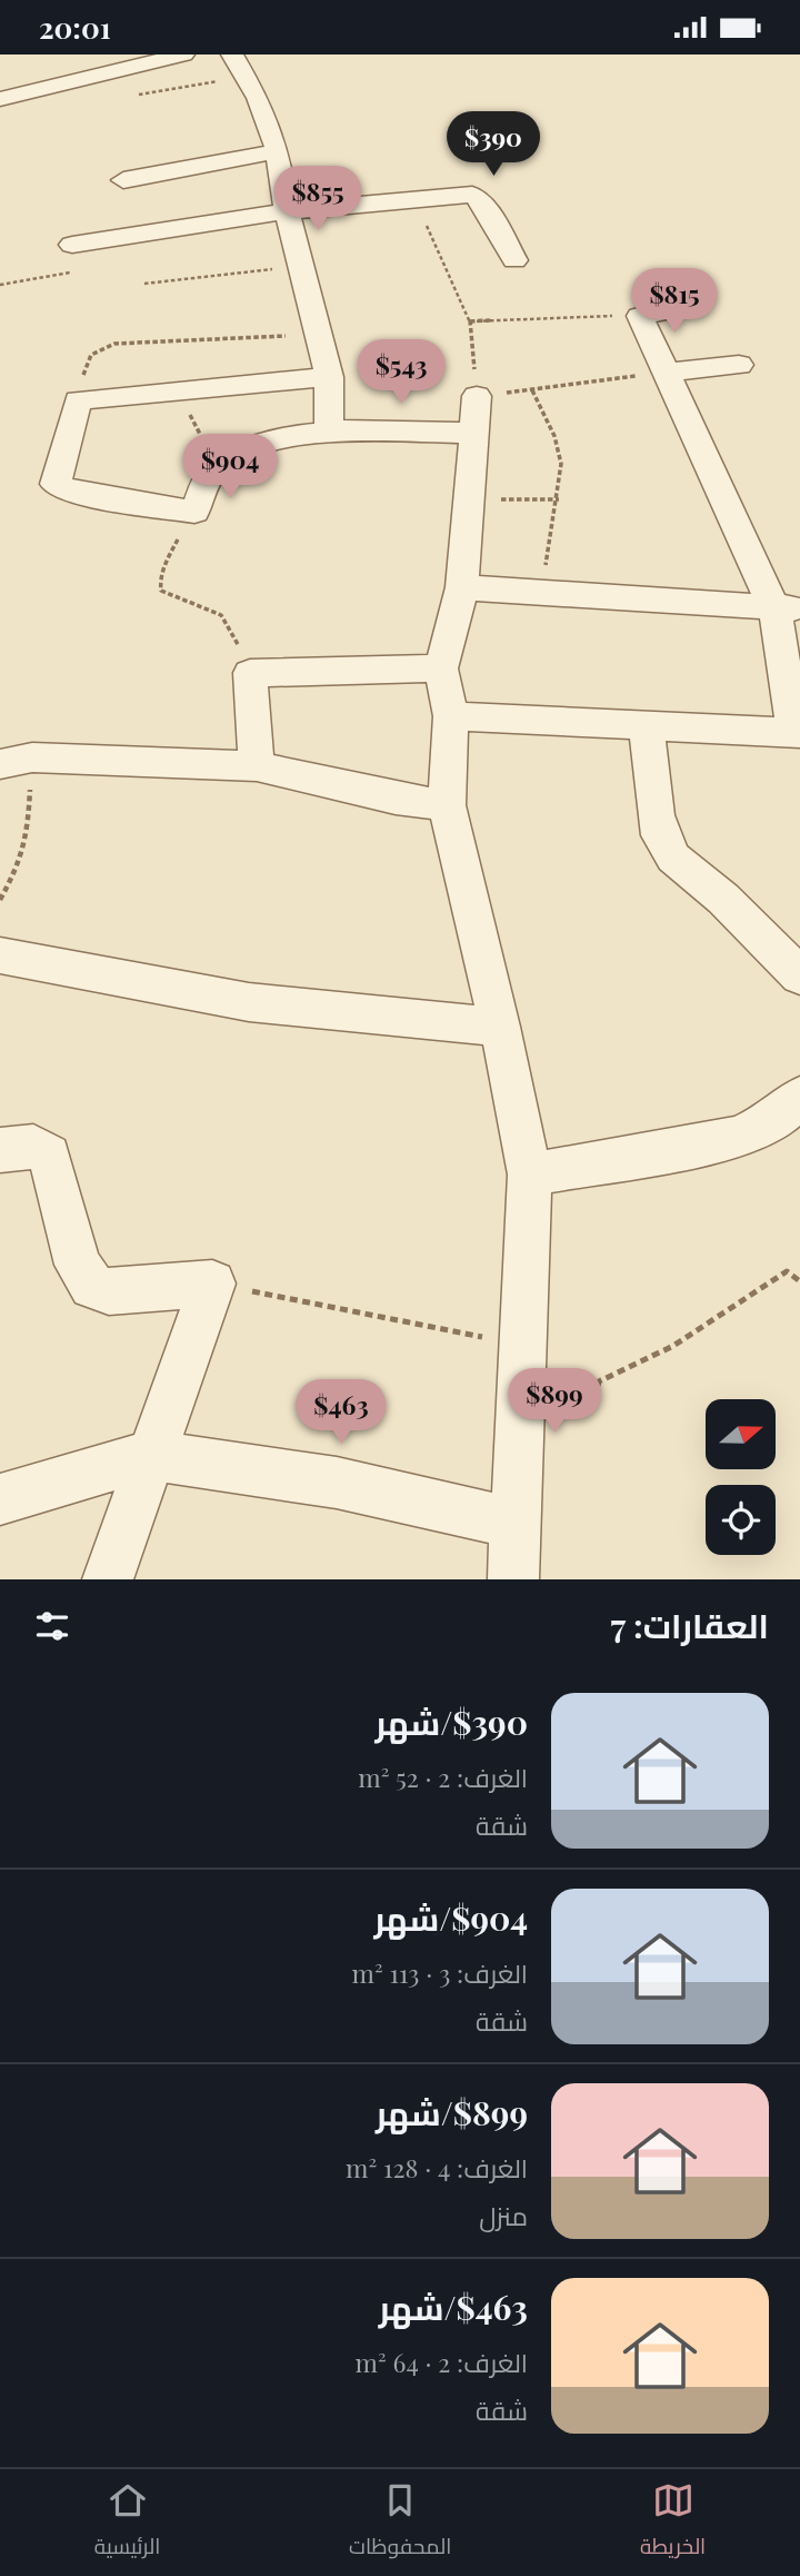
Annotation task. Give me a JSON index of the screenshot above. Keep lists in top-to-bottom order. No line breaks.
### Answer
{"north":"right","page":{"status":"20:01","price":["$390","$855","$815","$543","$904","$899","$463"],"heading":"العقارات: 7","list":[{"name":"$390/شهر","note":"الغرف: 2 · 52 m² · شقة"},{"name":"$904/شهر","note":"الغرف: 3 · 113 m² · شقة"},{"name":"$899/شهر","note":"الغرف: 4 · 128 m² · منزل"},{"name":"$463/شهر","note":"الغرف: 2 · 64 m² · شقة"}],"tabs":["الخريطة","المحفوظات","الرئيسية"]}}
